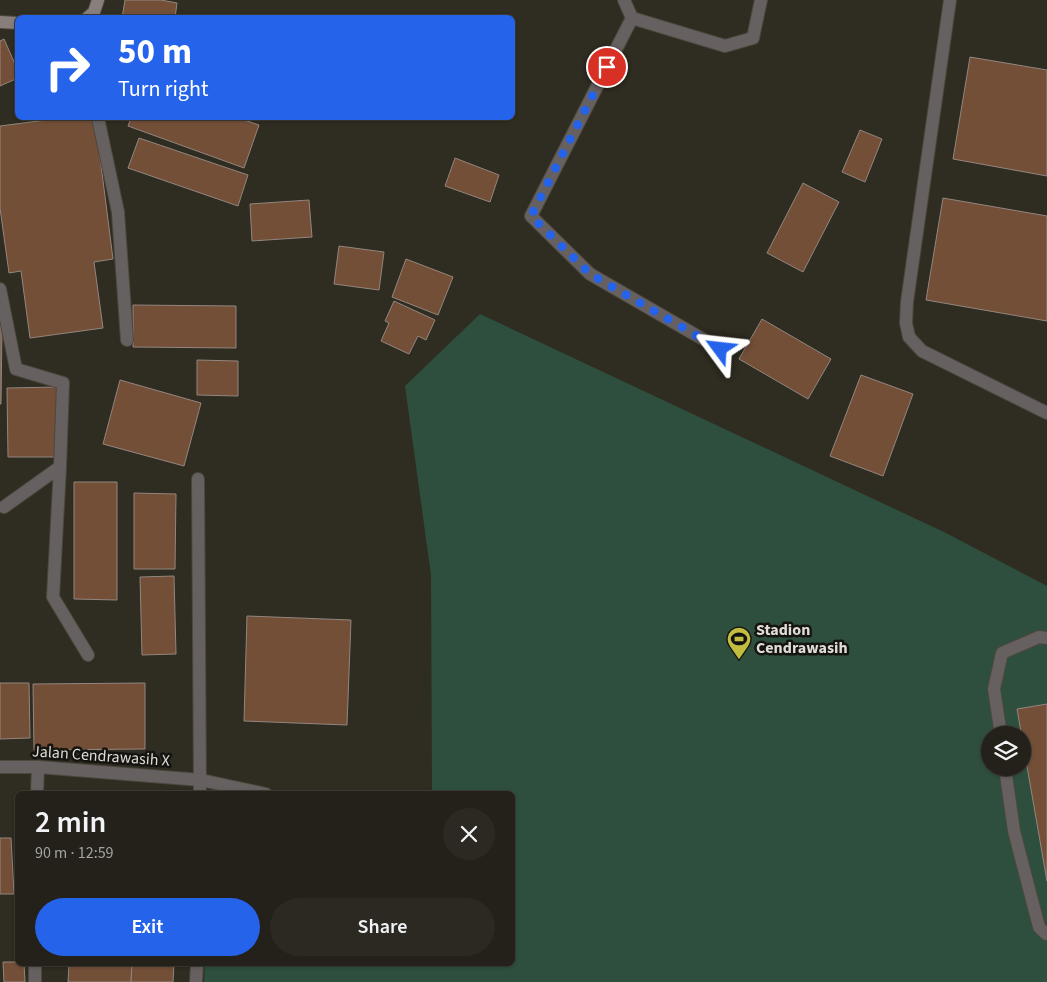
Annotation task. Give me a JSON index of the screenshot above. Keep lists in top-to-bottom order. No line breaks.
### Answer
{"streets":{"street":["Jalan Cendrawasih X"]},"places":{"sports":["Stadion Cendrawasih"]},"page":{"turn":["50 m","Turn right"],"heading":["2 min","90 m · 12:59"],"buttons":["Exit","Share"]}}
